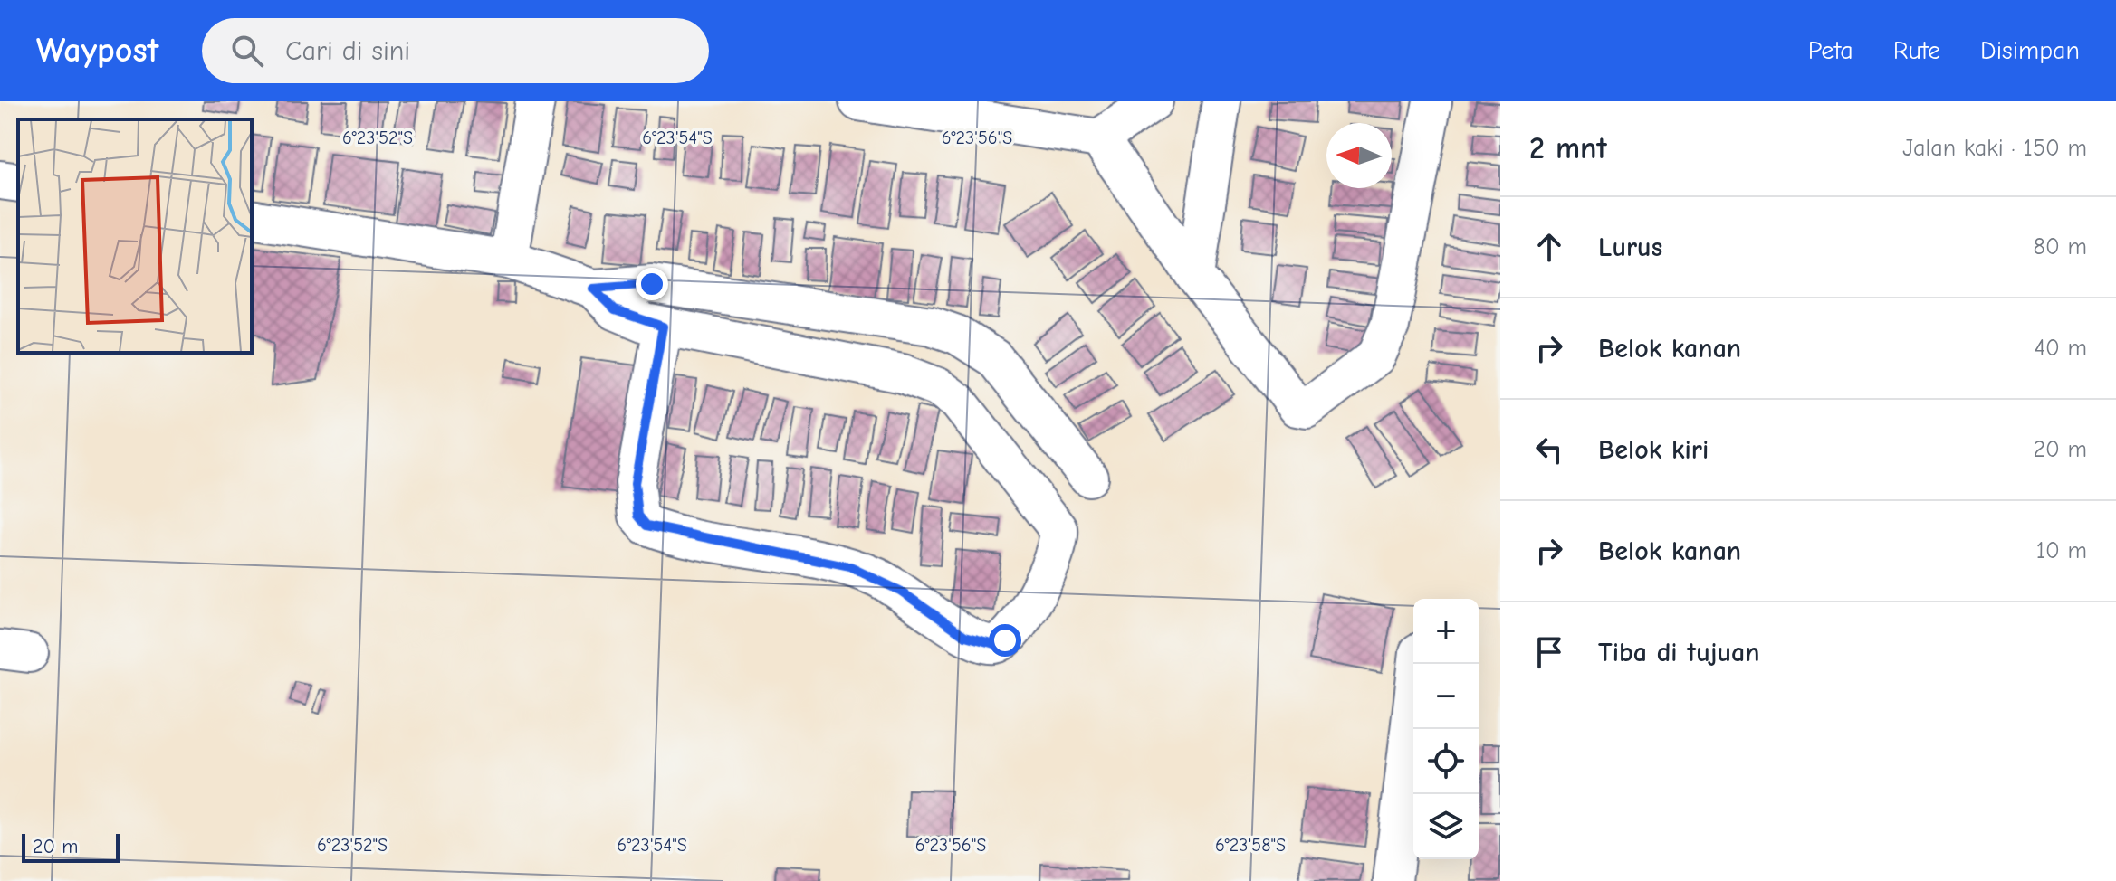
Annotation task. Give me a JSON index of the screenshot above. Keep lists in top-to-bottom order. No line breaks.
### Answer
{"scale_bar":"20 m","north":"left","page":{"header":"Waypost","search":"Cari di sini","nav":["Peta","Rute","Disimpan"],"heading":["2 mnt","Jalan kaki · 150 m"],"list":[["Lurus","80 m"],["Belok kanan","40 m"],["Belok kiri","20 m"],["Belok kanan","10 m"],"Tiba di tujuan"],"map_buttons":["+","−"],"scale":"20 m"},"coordinates":["6°23'52\"S","6°23'54\"S","6°23'56\"S","6°23'58\"S"]}
